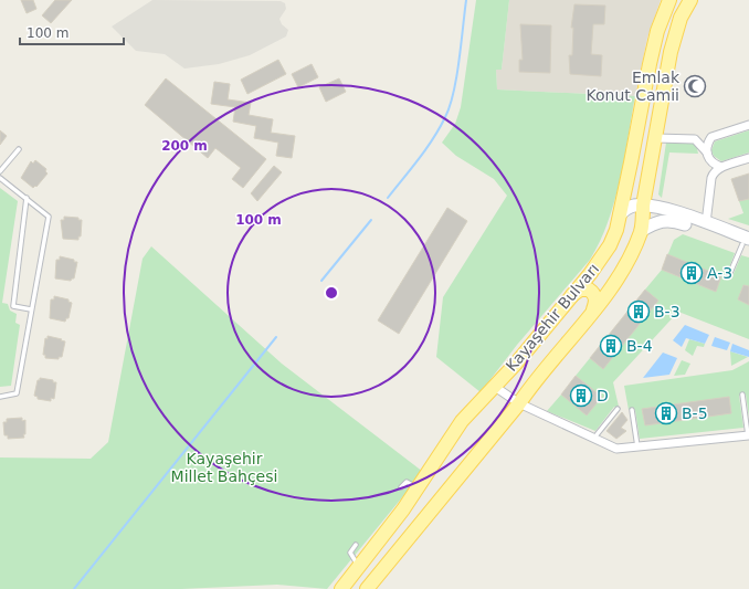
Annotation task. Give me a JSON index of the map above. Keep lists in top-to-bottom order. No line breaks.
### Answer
{"streets":{"main road":["Kayaşehir Bulvarı"]},"parks":["Kayaşehir Millet Bahçesi"],"places":{"mosque":["Emlak Konut Camii"],"building":["A-3","B-3","B-4","D","B-5"]},"scale_bar":"100 m","rings":["200 m","100 m"]}
